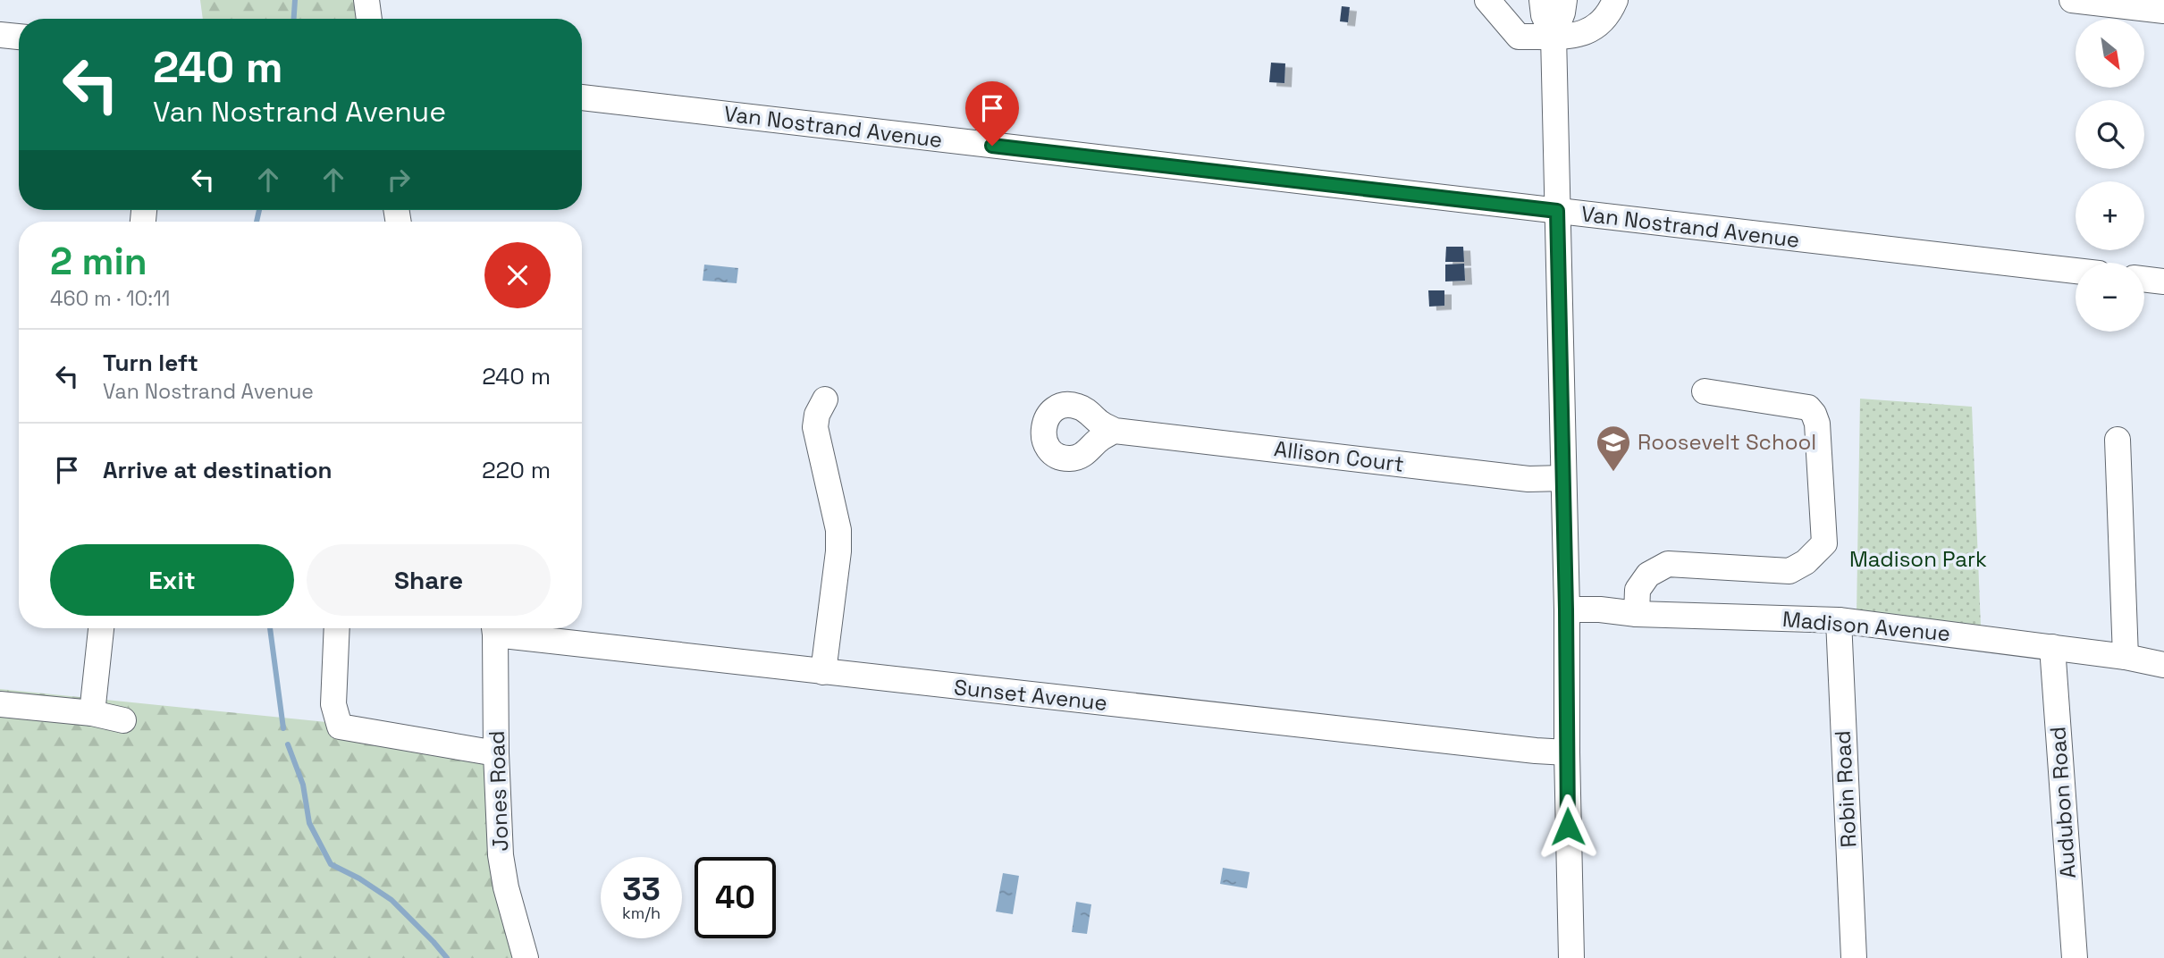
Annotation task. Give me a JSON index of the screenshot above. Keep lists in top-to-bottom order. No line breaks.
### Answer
{"streets":{"street":["Van Nostrand Avenue","Allison Court","Madison Avenue","Sunset Avenue","Robin Road","Jones Road","Audubon Road"]},"crossings":[["Madison Avenue","Robin Road"],["Madison Avenue","Audubon Road"]],"parks":["Madison Park"],"places":{"school or university":["Roosevelt School"]},"north":"bottom right","page":{"map_buttons":["+","−"],"turn":["240 m","Van Nostrand Avenue"],"heading":["2 min","460 m · 10:11"],"list":[{"name":"Turn left","note":"Van Nostrand Avenue","value":"240 m"},{"name":"Arrive at destination","value":"220 m"}],"buttons":["Exit","Share"],"speed":"33 km/h","limit":"40"}}
